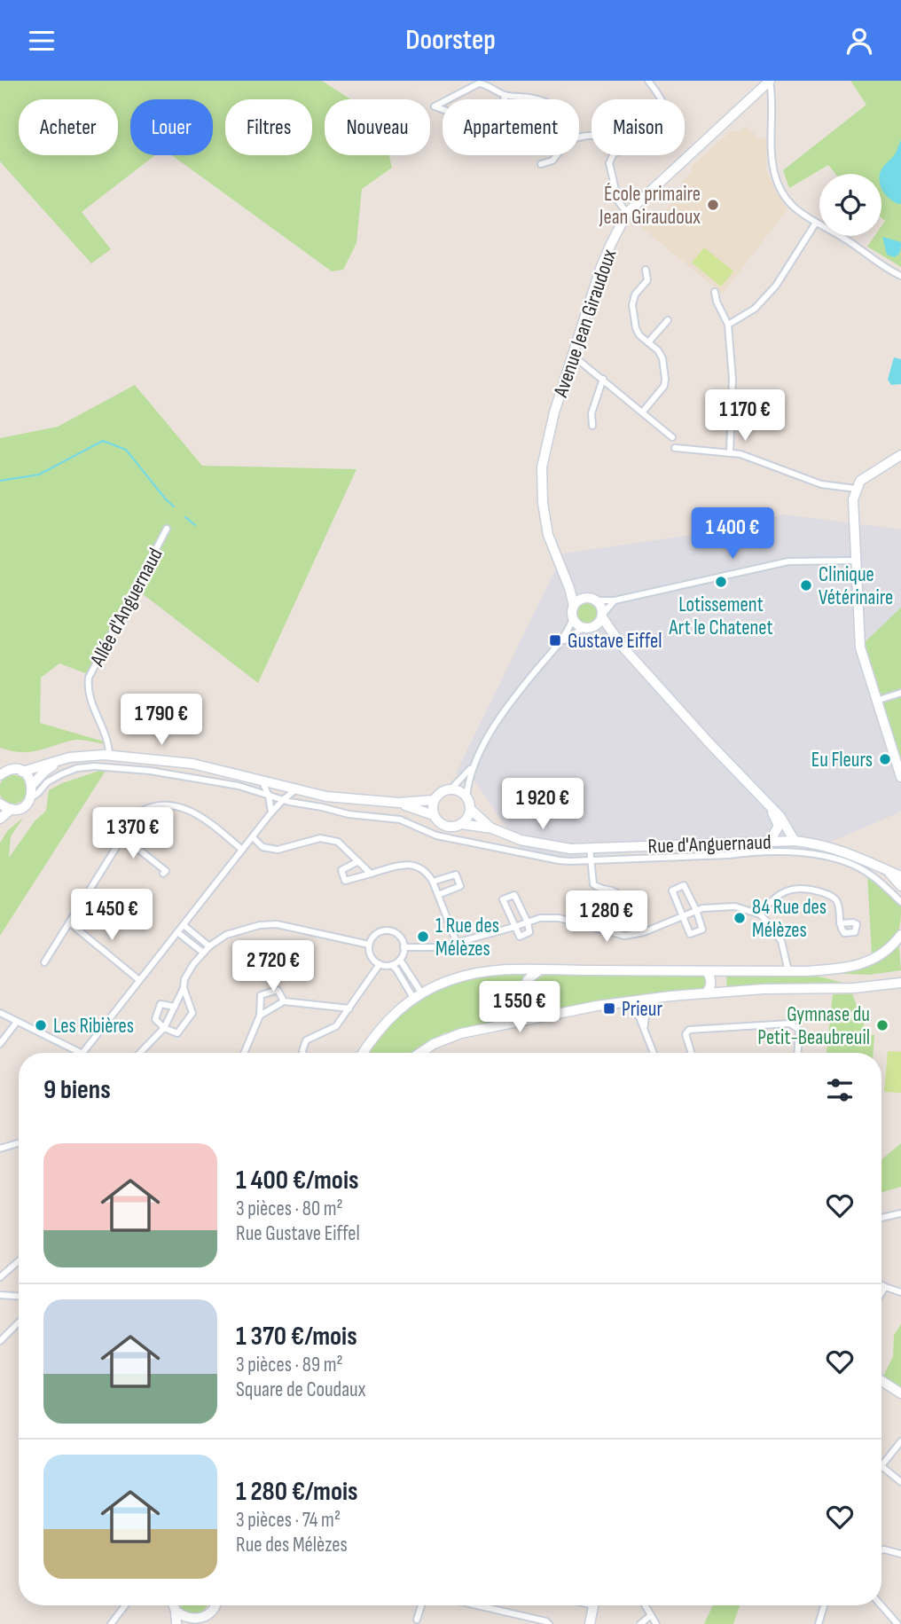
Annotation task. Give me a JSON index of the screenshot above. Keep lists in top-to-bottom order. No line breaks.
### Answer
{"streets":{"main road":["Avenue Jean Giraudoux","Rue d'Anguernaud"],"street":["Allée d'Anguernaud"]},"crossings":[["Allée d'Anguernaud","Rue d'Anguernaud"]],"places":{"other":["École primaire Jean Giraudoux","Lotissement Art le Chatenet","Clinique Vétérinaire","Eu Fleurs","84 Rue des Mélèzes","1 Rue des Mélèzes","Les Ribières","Gymnase du Petit-Beaubreuil"],"transit":["Gustave Eiffel","Prieur"]},"page":{"header":"Doorstep","chip":["Acheter","Louer","Filtres","Nouveau","Appartement","Maison"],"price":["1 170 €","1 400 €","1 790 €","1 920 €","1 370 €","1 450 €","1 280 €","2 720 €","1 550 €"],"heading":"9 biens","list":[{"name":"1 400 €/mois","note":"3 pièces · 80 m² · Rue Gustave Eiffel"},{"name":"1 370 €/mois","note":"3 pièces · 89 m² · Square de Coudaux"},{"name":"1 280 €/mois","note":"3 pièces · 74 m² · Rue des Mélèzes"}]}}
